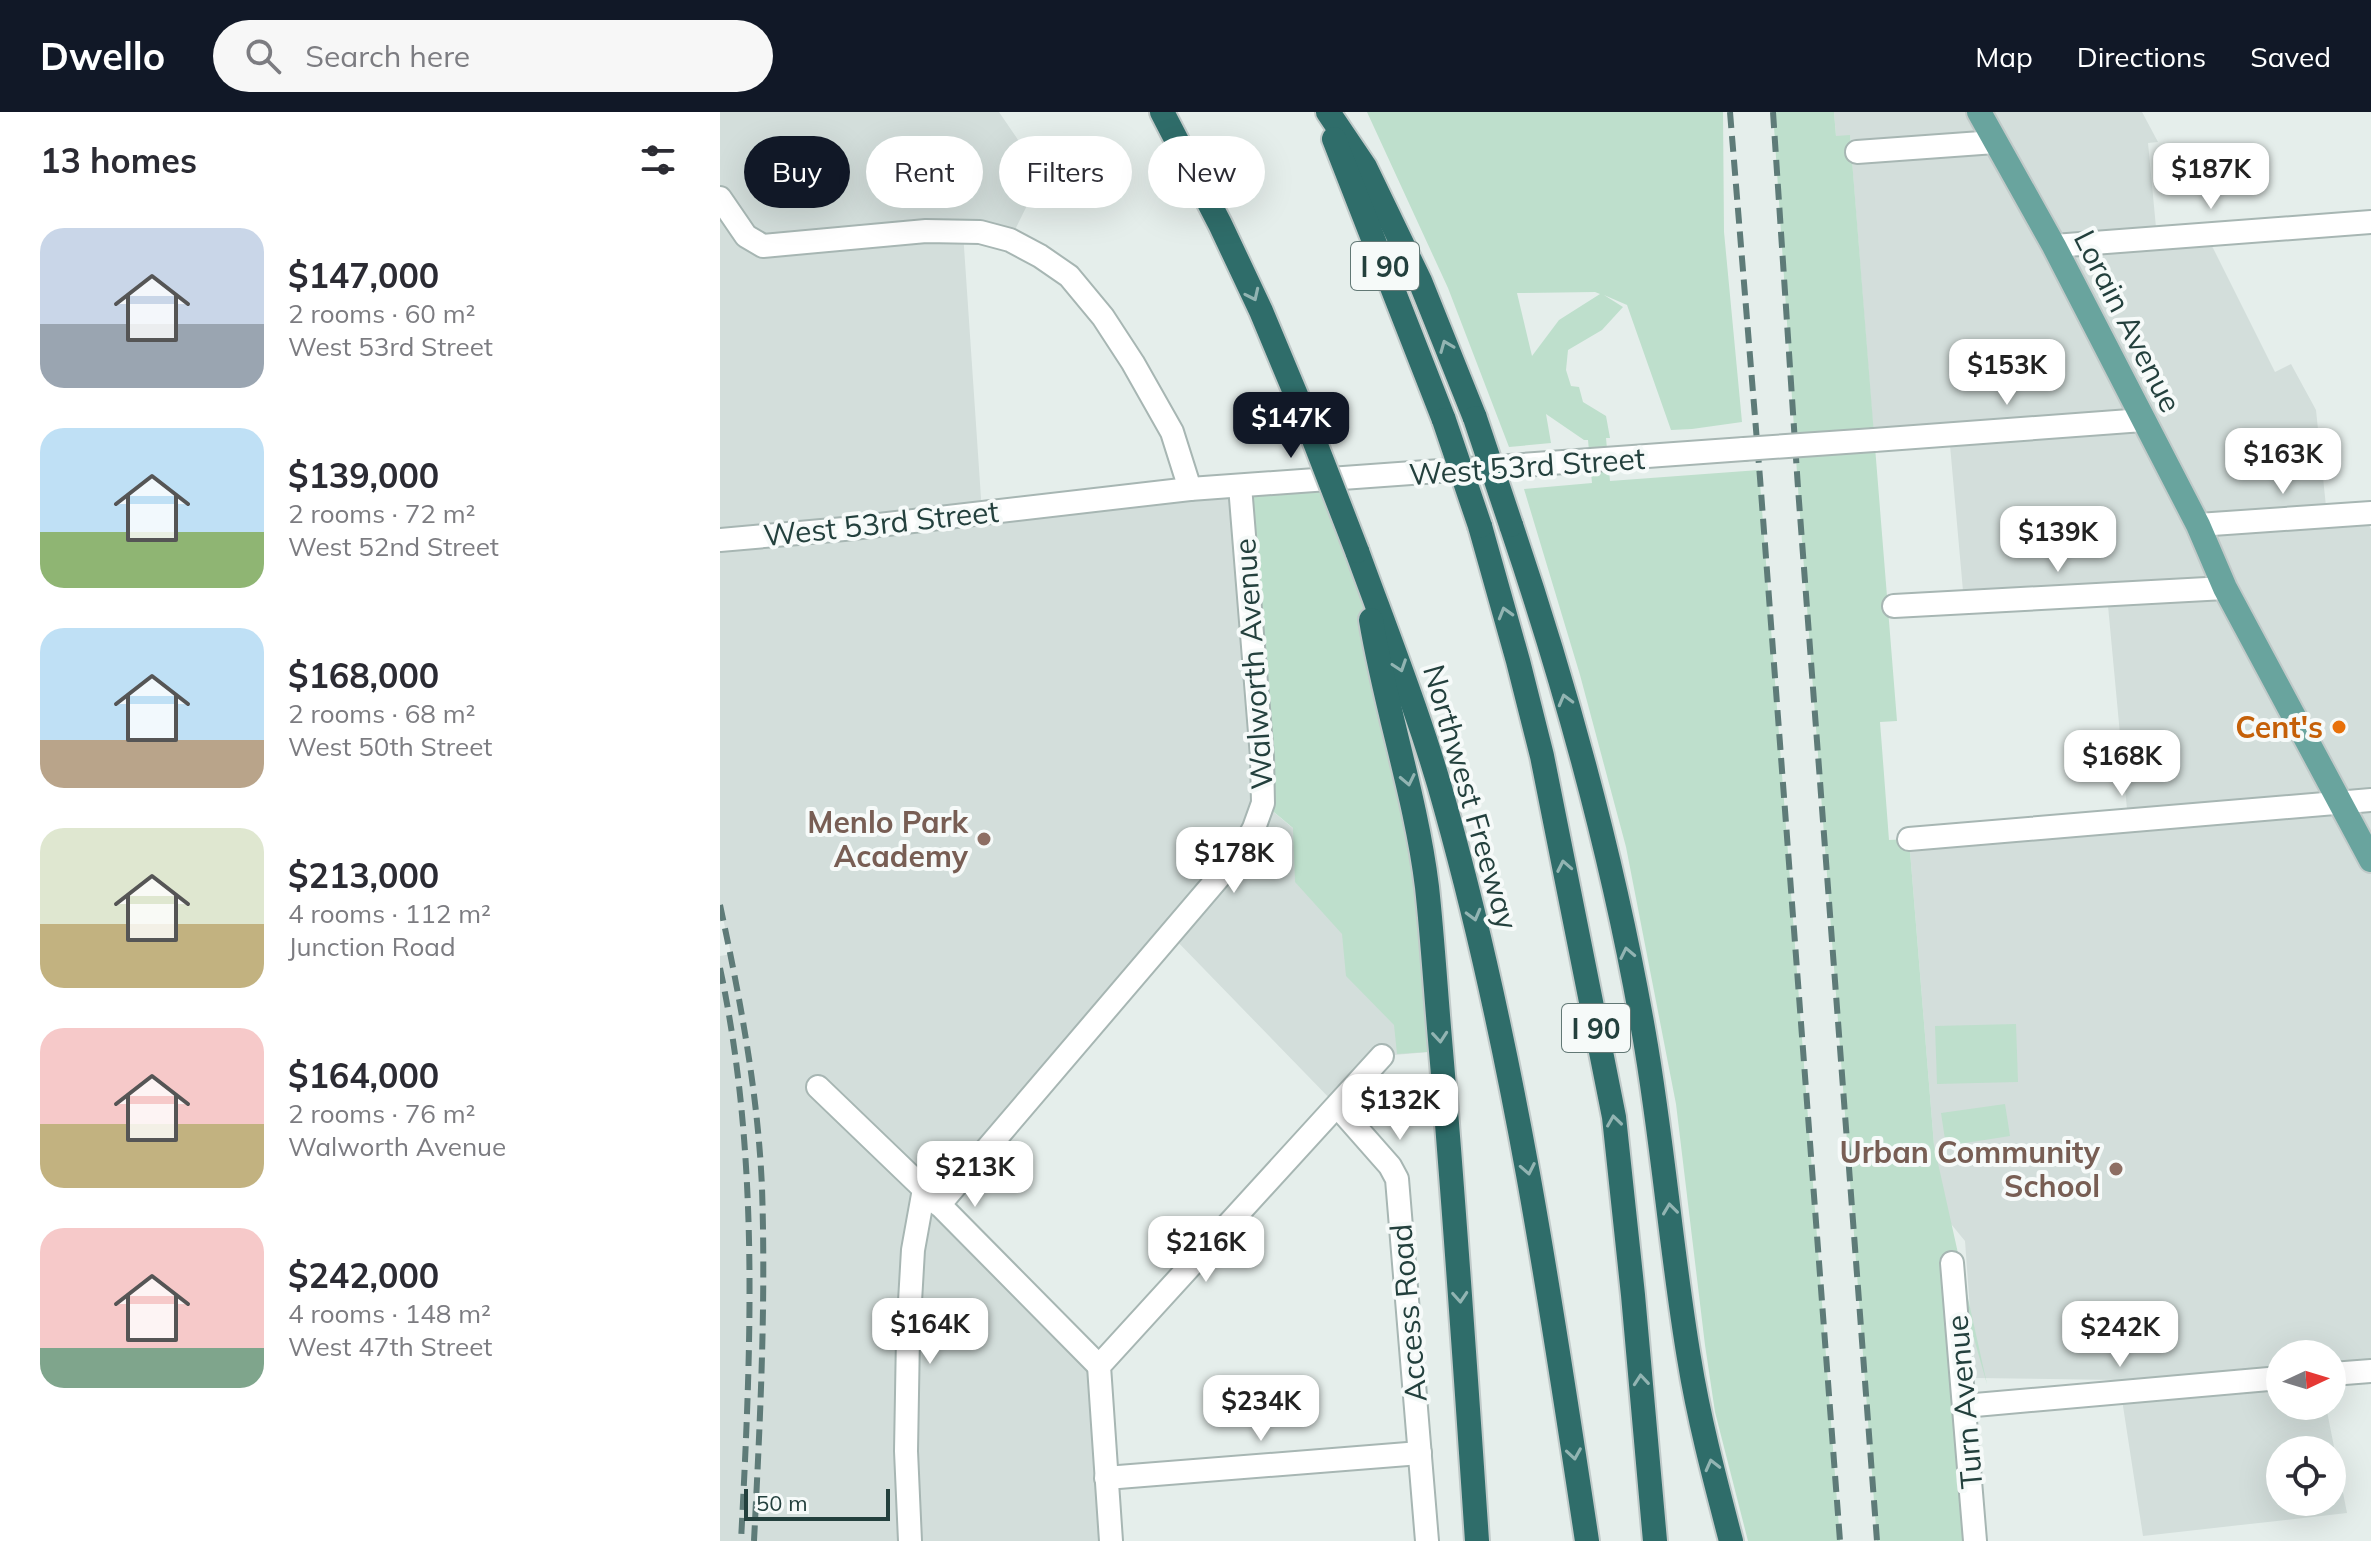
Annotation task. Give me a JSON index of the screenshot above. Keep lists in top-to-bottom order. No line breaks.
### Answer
{"streets":{"highway":["I 90","Northwest Freeway"],"main road":["Lorain Avenue"],"street":["West 53rd Street","Walworth Avenue","Access Road","Turn Avenue"]},"crossings":[["Lorain Avenue","West 53rd Street"],["West 53rd Street","Walworth Avenue"]],"places":["Cent's","Menlo Park Academy","Urban Community School"],"scale_bar":"50 m","north":"right","page":{"header":"Dwello","search":"Search here","nav":["Map","Directions","Saved"],"heading":"13 homes","chip":["Buy","Rent","Filters","New"],"price":["$187K","$153K","$147K","$163K","$139K","$168K","$178K","$132K","$213K","$216K","$164K","$242K","$234K"],"list":[{"name":"$147,000","note":"2 rooms · 60 m² · West 53rd Street"},{"name":"$139,000","note":"2 rooms · 72 m² · West 52nd Street"},{"name":"$168,000","note":"2 rooms · 68 m² · West 50th Street"},{"name":"$213,000","note":"4 rooms · 112 m² · Junction Road"},{"name":"$164,000","note":"2 rooms · 76 m² · Walworth Avenue"},{"name":"$242,000","note":"4 rooms · 148 m² · West 47th Street"}],"scale":"50 m"}}
